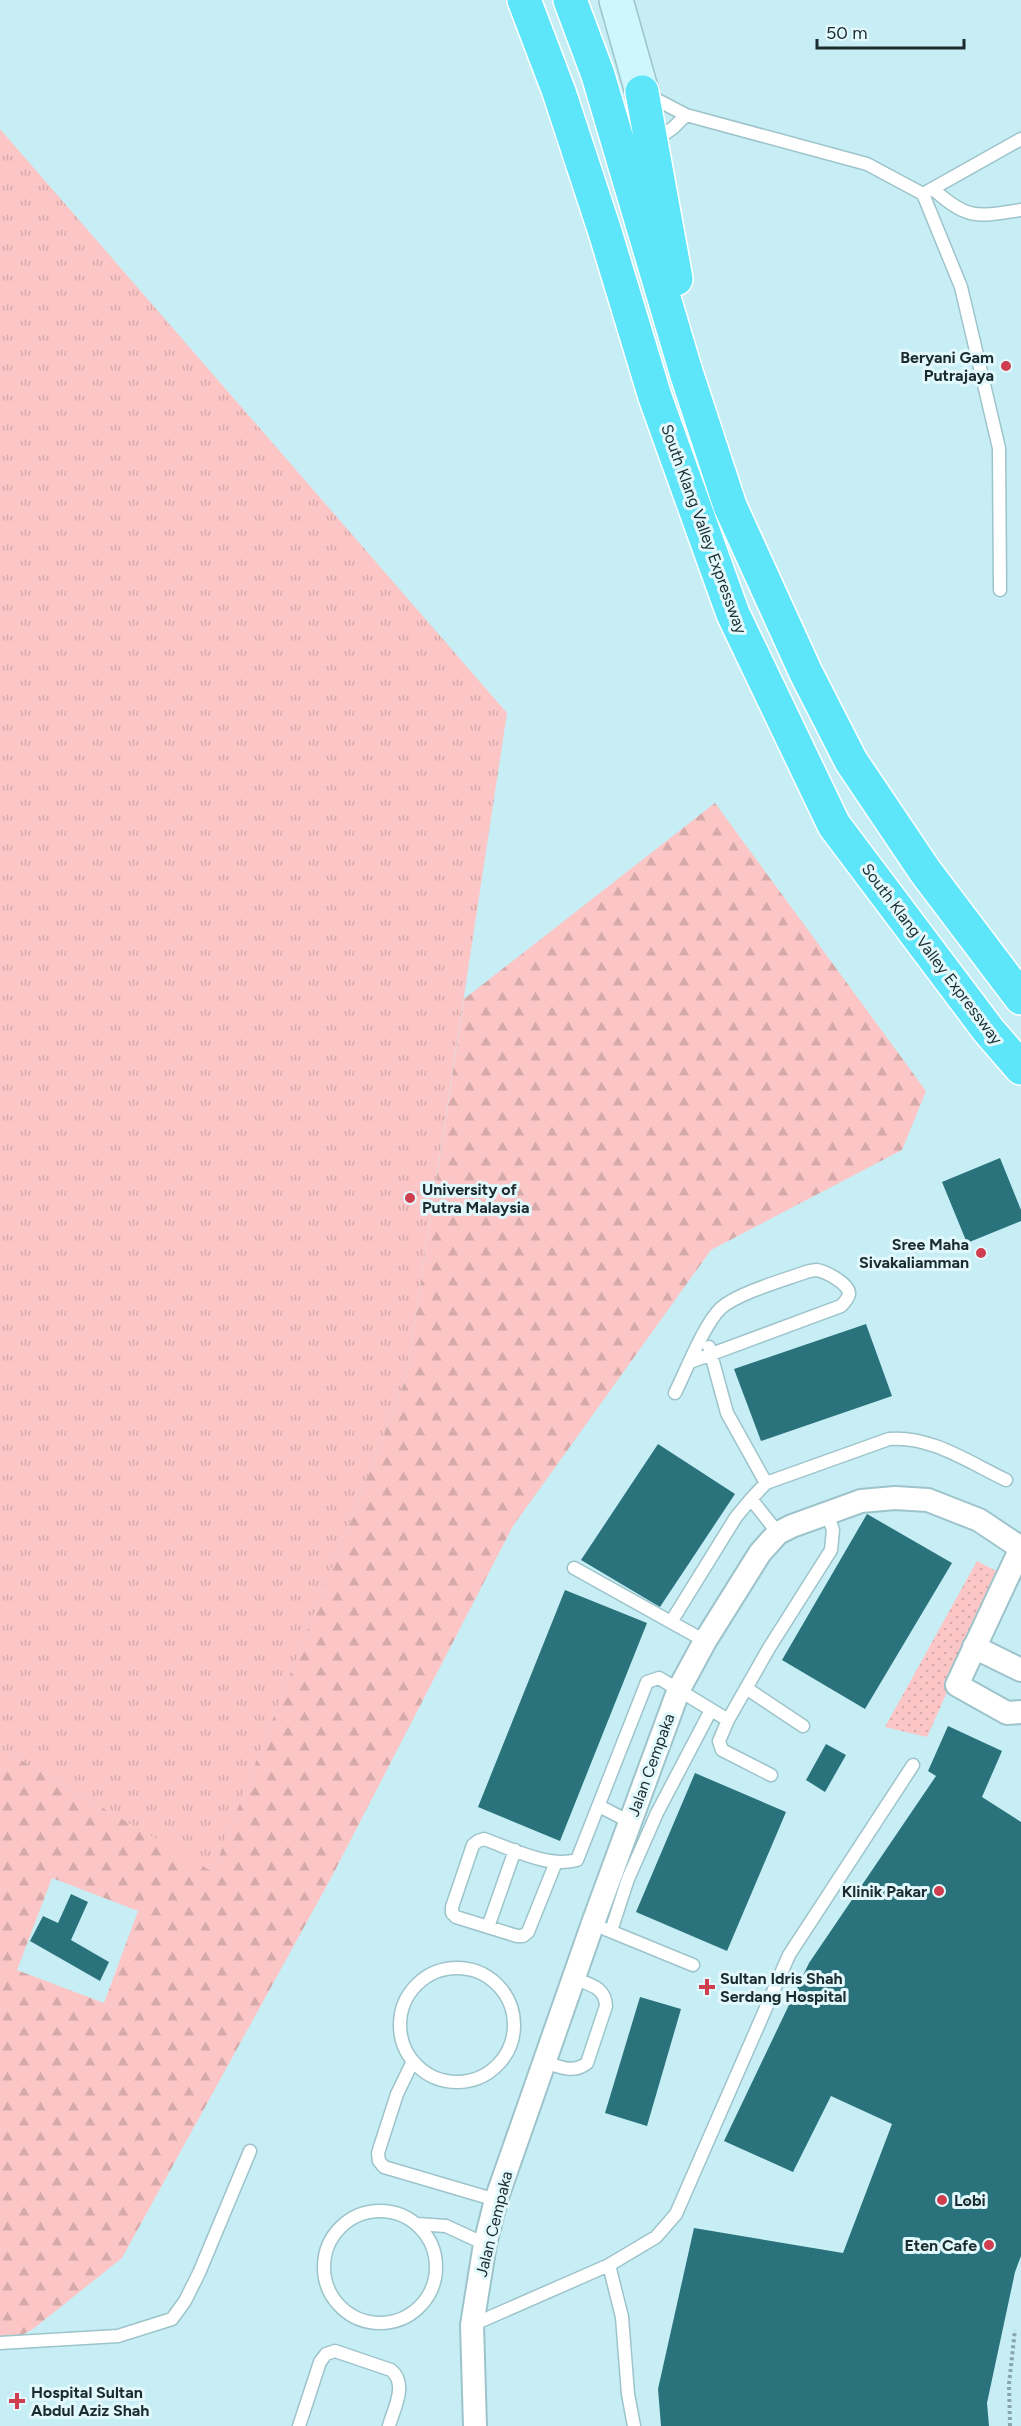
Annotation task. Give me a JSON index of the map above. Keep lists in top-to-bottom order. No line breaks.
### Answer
{"streets":{"highway":["South Klang Valley Expressway"],"street":["Jalan Cempaka"]},"places":{"other":["Beryani Gam Putrajaya","University of Putra Malaysia","Sree Maha Sivakaliamman","Klinik Pakar","Lobi","Eten Cafe"],"health":["Sultan Idris Shah Serdang Hospital","Hospital Sultan Abdul Aziz Shah"]},"scale_bar":"50 m"}
